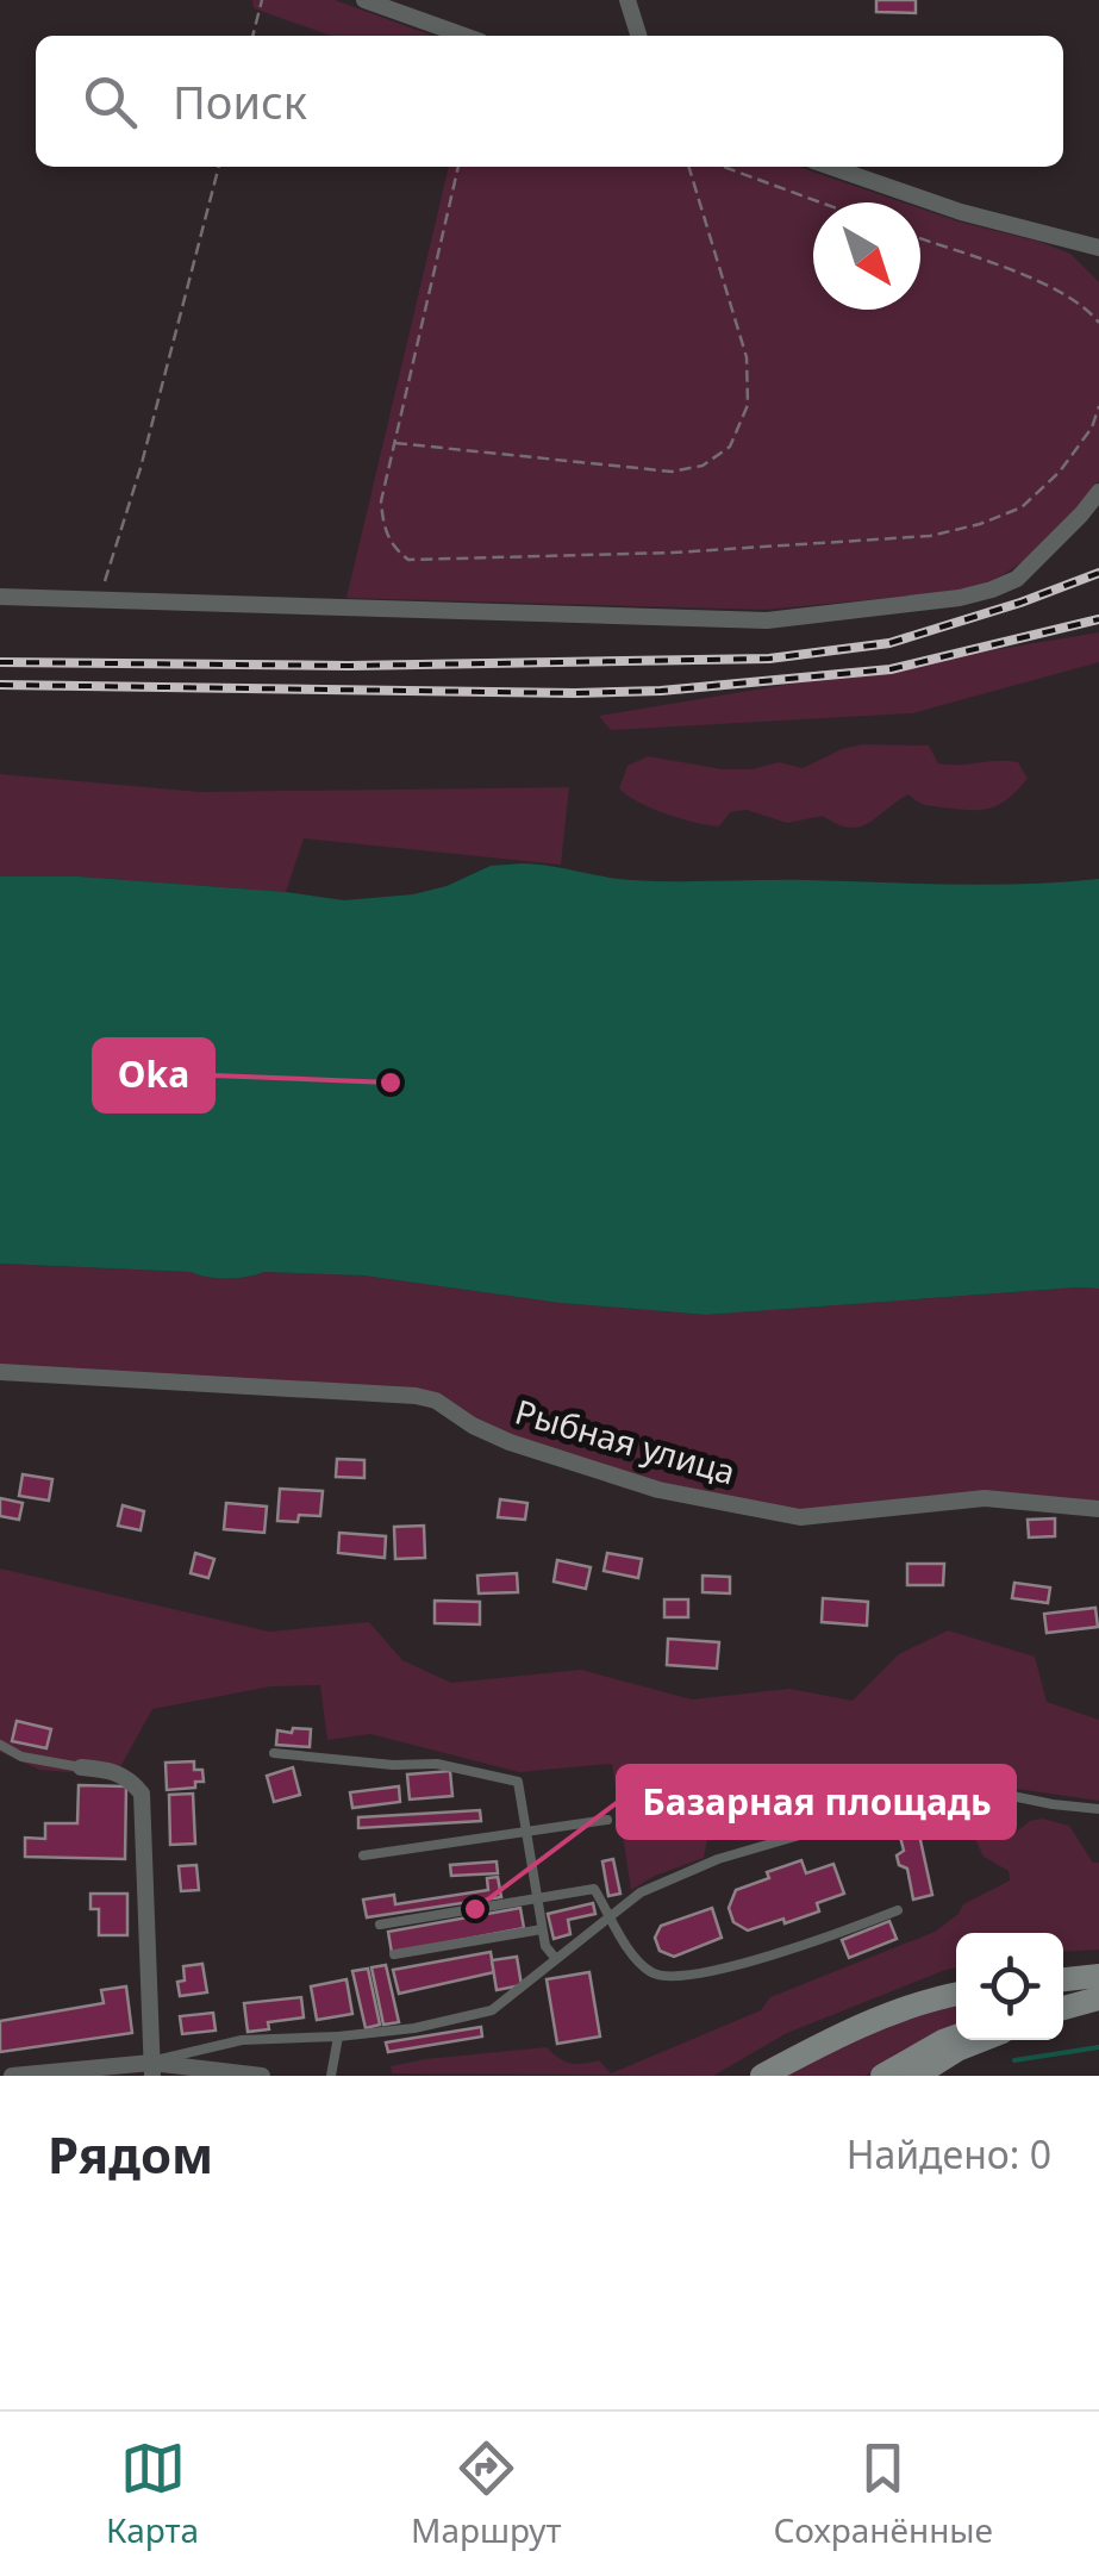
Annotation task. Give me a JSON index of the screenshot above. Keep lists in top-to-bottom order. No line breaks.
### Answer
{"streets":{"street":["Рыбная улица"]},"places":["Oka","Базарная площадь"],"north":"bottom right","page":{"search":"Поиск","heading":["Рядом","Найдено: 0"],"nav":["Карта","Маршрут","Сохранённые"]}}
